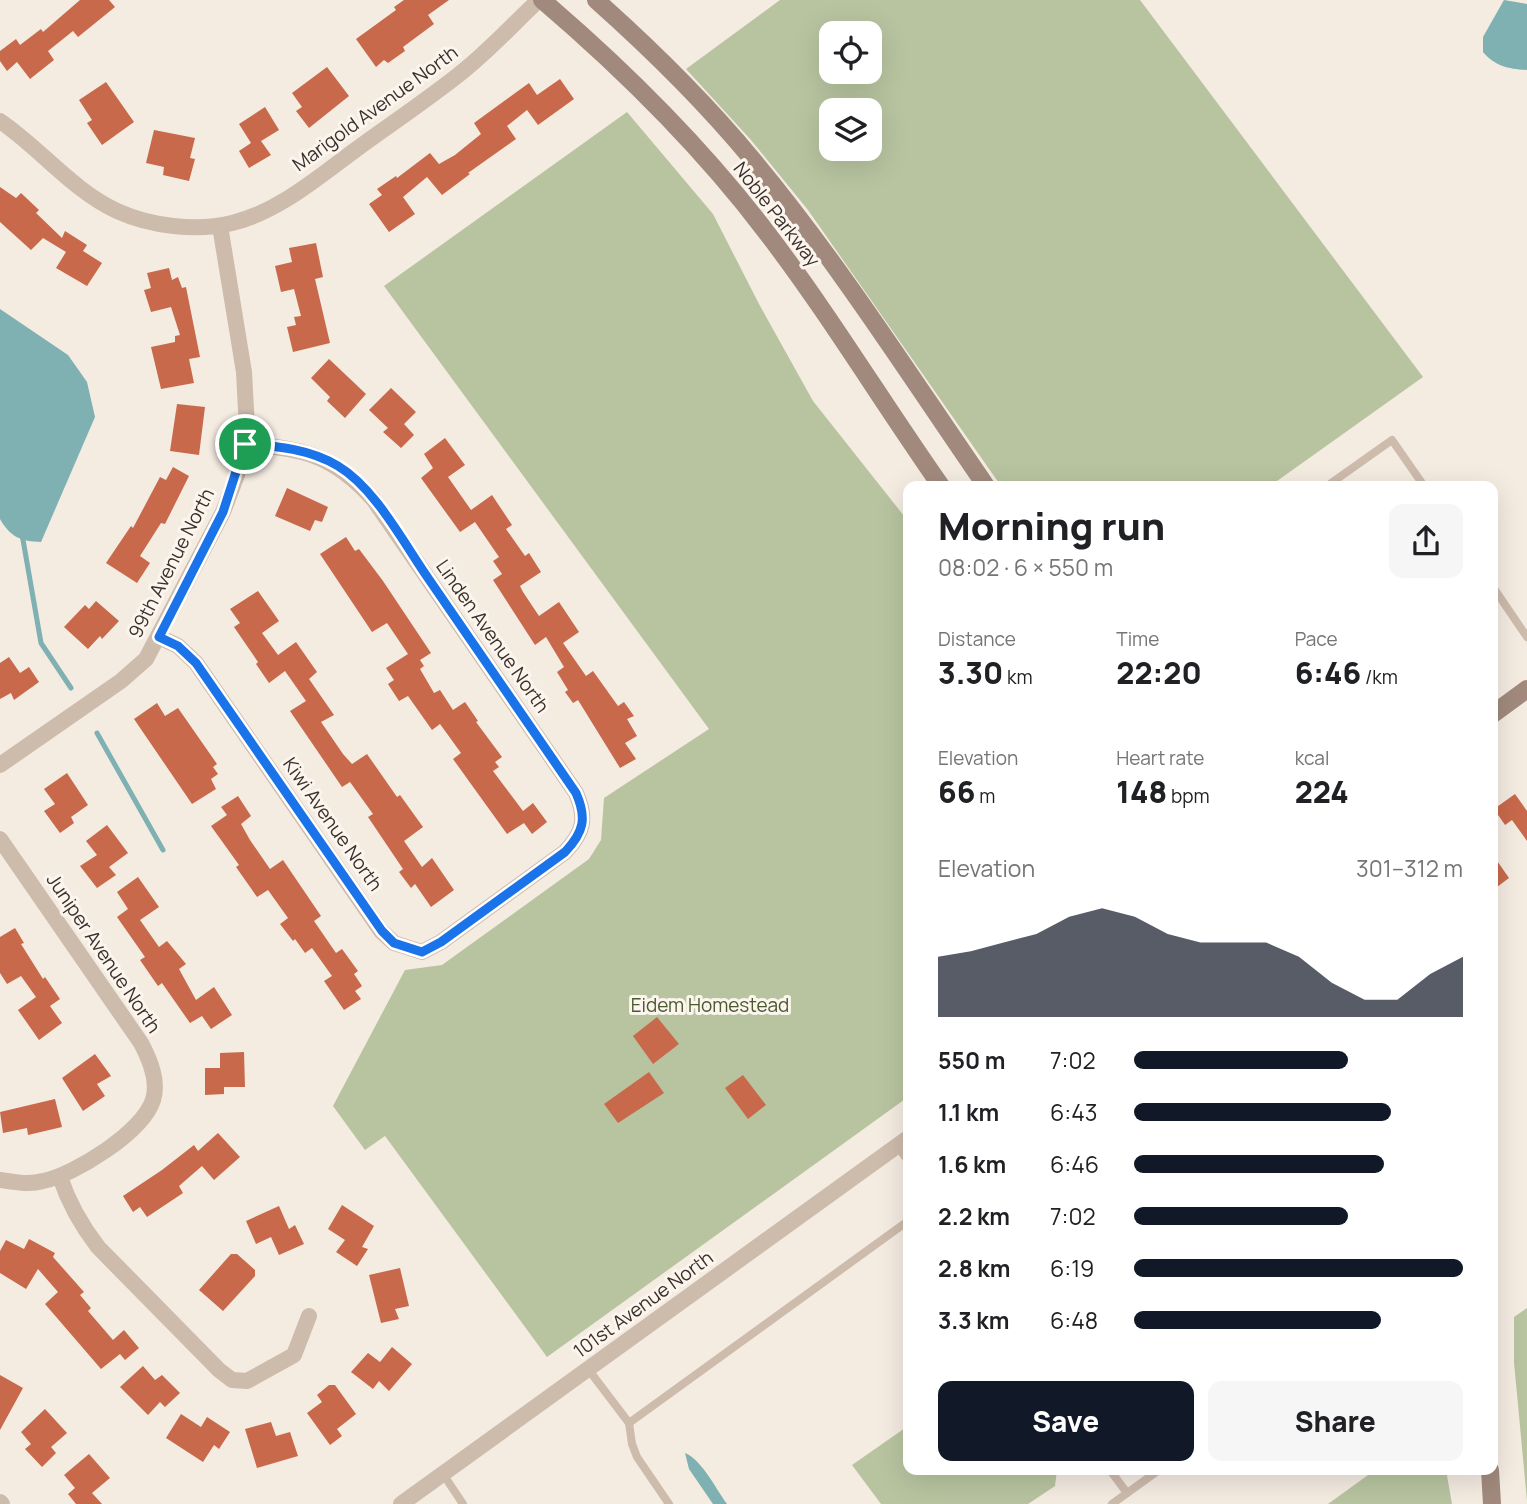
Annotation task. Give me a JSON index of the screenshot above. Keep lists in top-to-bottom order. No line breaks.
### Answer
{"streets":{"main road":["Noble Parkway"],"street":["Marigold Avenue North","99th Avenue North","Linden Avenue North","Kiwi Avenue North","Juniper Avenue North","101st Avenue North"]},"crossings":[["Marigold Avenue North","Noble Parkway"],["Marigold Avenue North","99th Avenue North"],["99th Avenue North","Linden Avenue North"],["99th Avenue North","Kiwi Avenue North"],["Linden Avenue North","Kiwi Avenue North"]],"parks":["Eidem Homestead"],"page":{"heading":["Morning run","08:02 · 6 × 550 m"],"stats":[["Distance","3.30 km"],["Time","22:20"],["Pace","6:46 /km"],["Elevation","66 m"],["Heart rate","148 bpm"],["kcal","224"]],"chart":["Elevation","301–312 m"],"list":[{"name":"550 m","note":"7:02"},{"name":"1.1 km","note":"6:43"},{"name":"1.6 km","note":"6:46"},{"name":"2.2 km","note":"7:02"},{"name":"2.8 km","note":"6:19"},{"name":"3.3 km","note":"6:48"}],"buttons":["Save","Share"]}}
